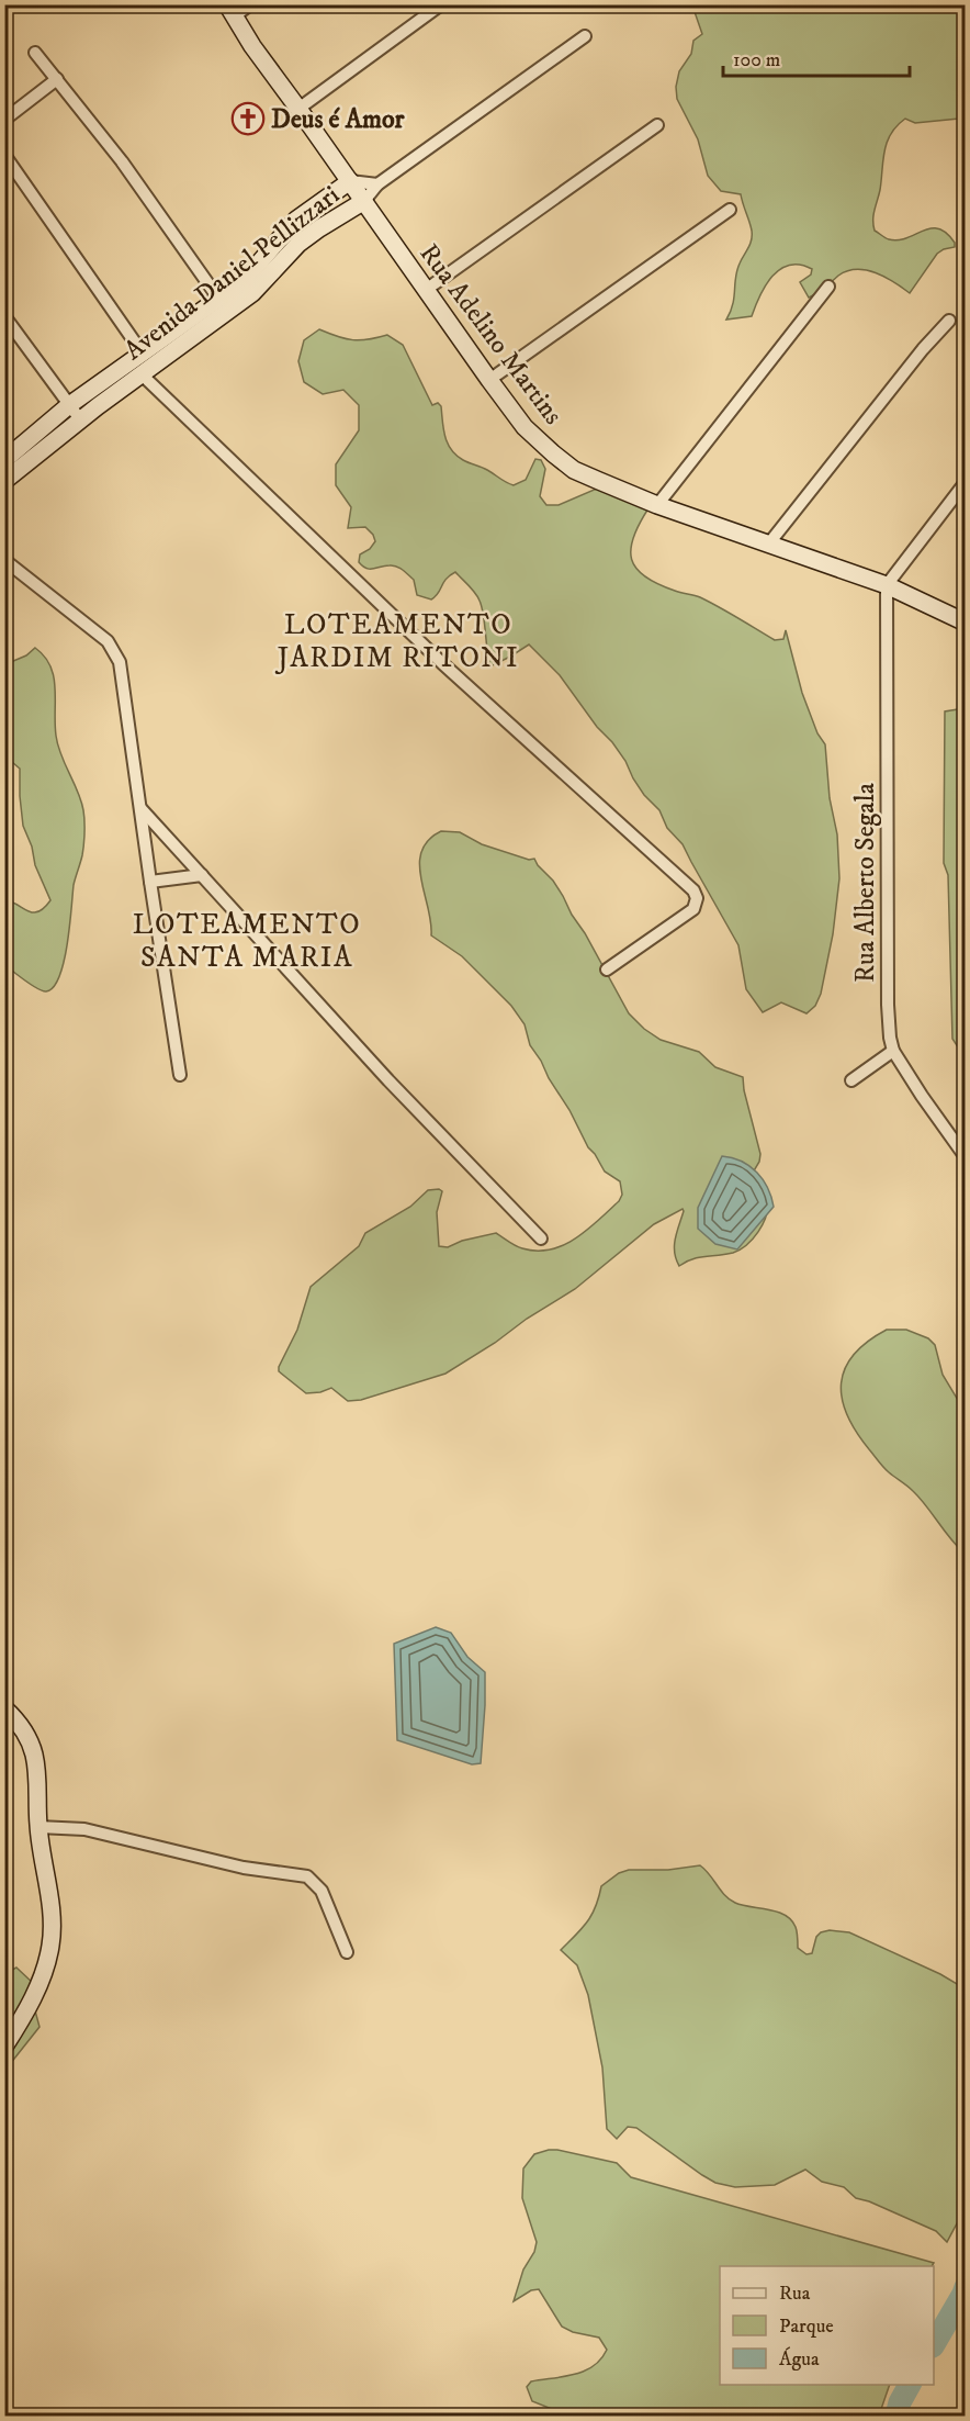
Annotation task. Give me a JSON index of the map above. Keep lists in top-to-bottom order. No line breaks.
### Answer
{"streets":{"street":["Avenida Daniel Pellizzari","Rua Adelino Martins","Rua Alberto Segala"]},"crossings":[["Avenida Daniel Pellizzari","Rua Adelino Martins"],["Rua Adelino Martins","Rua Alberto Segala"]],"districts":["LOTEAMENTO JARDIM RITONI","LOTEAMENTO SANTA MARIA"],"places":{"church":["Deus é Amor"]},"legend":["Rua","Parque","Água"],"scale_bar":"100 m"}
